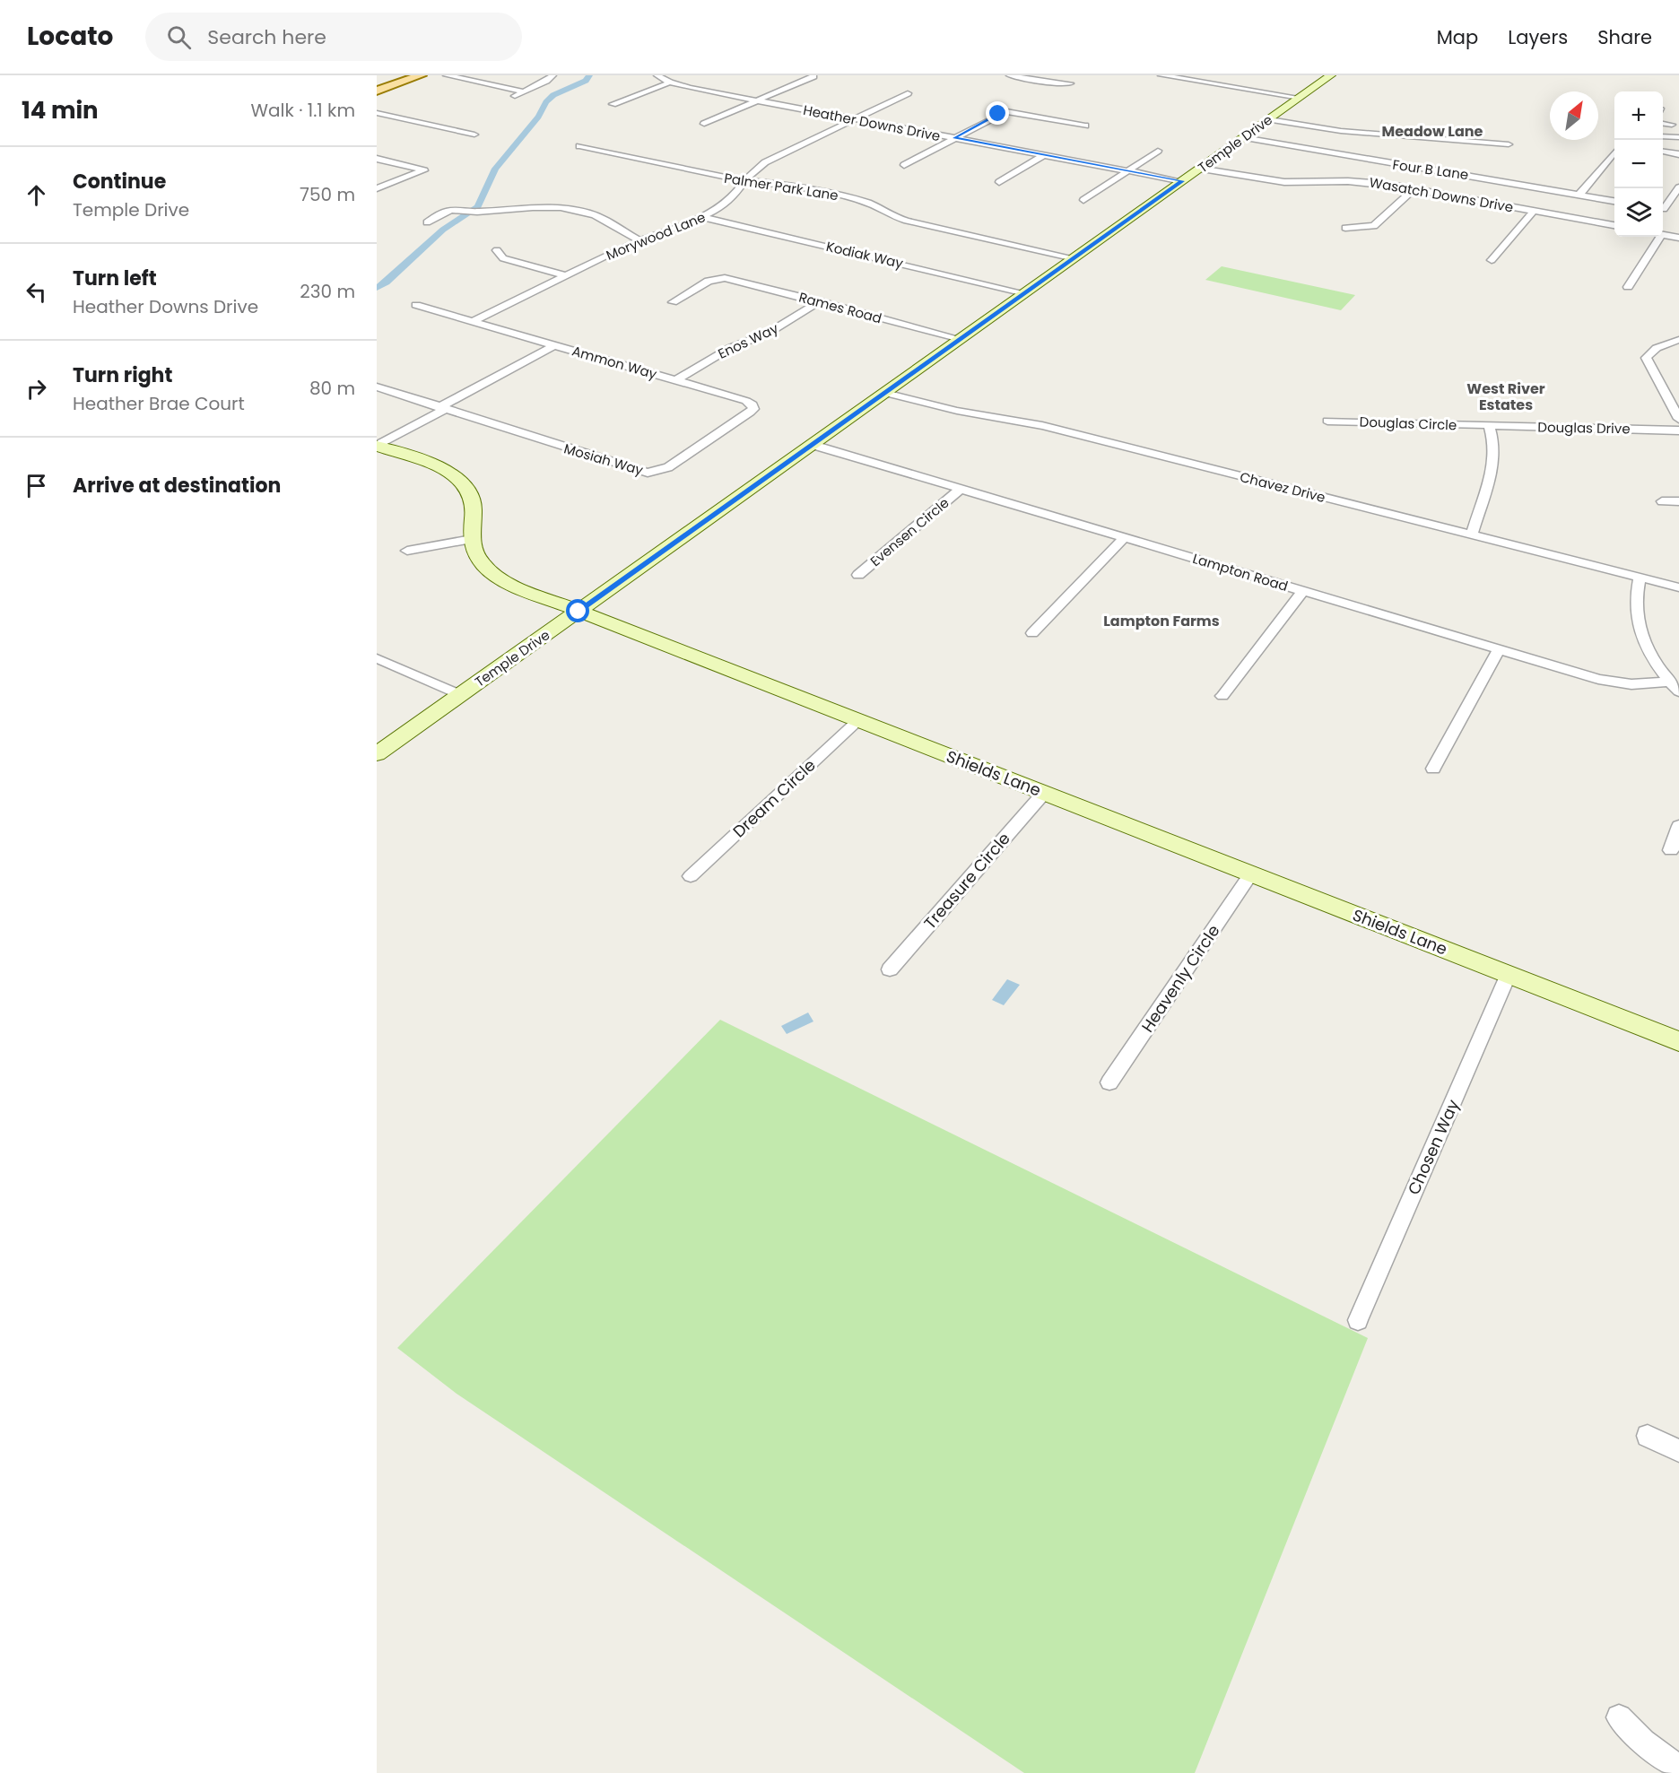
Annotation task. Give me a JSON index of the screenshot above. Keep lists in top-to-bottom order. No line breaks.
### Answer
{"streets":{"street":["Heather Downs Drive","Temple Drive","Four B Lane","Palmer Park Lane","Wasatch Downs Drive","Morywood Lane","Kodiak Way","Rames Road","Enos Way","Ammon Way","Douglas Circle","Douglas Drive","Mosiah Way","Chavez Drive","Evensen Circle","Lampton Road","Shields Lane","Dream Circle","Treasure Circle","Heavenly Circle","Chosen Way"]},"crossings":[["Heather Downs Drive","Temple Drive"],["Heather Downs Drive","Morywood Lane"],["Temple Drive","Four B Lane"],["Temple Drive","Palmer Park Lane"],["Temple Drive","Wasatch Downs Drive"],["Temple Drive","Kodiak Way"],["Temple Drive","Rames Road"],["Temple Drive","Chavez Drive"],["Temple Drive","Lampton Road"],["Temple Drive","Shields Lane"],["Palmer Park Lane","Morywood Lane"],["Morywood Lane","Kodiak Way"],["Morywood Lane","Ammon Way"],["Rames Road","Enos Way"],["Enos Way","Ammon Way"],["Ammon Way","Mosiah Way"],["Douglas Circle","Douglas Drive"],["Evensen Circle","Lampton Road"],["Shields Lane","Dream Circle"],["Shields Lane","Treasure Circle"],["Shields Lane","Heavenly Circle"],["Shields Lane","Chosen Way"]],"districts":["Meadow Lane","West River Estates","Lampton Farms"],"north":"top right","page":{"header":"Locato","search":"Search here","nav":["Map","Layers","Share"],"heading":["14 min","Walk · 1.1 km"],"map_buttons":["+","−"],"list":[["Continue","Temple Drive","750 m"],["Turn left","Heather Downs Drive","230 m"],["Turn right","Heather Brae Court","80 m"],"Arrive at destination"]}}
